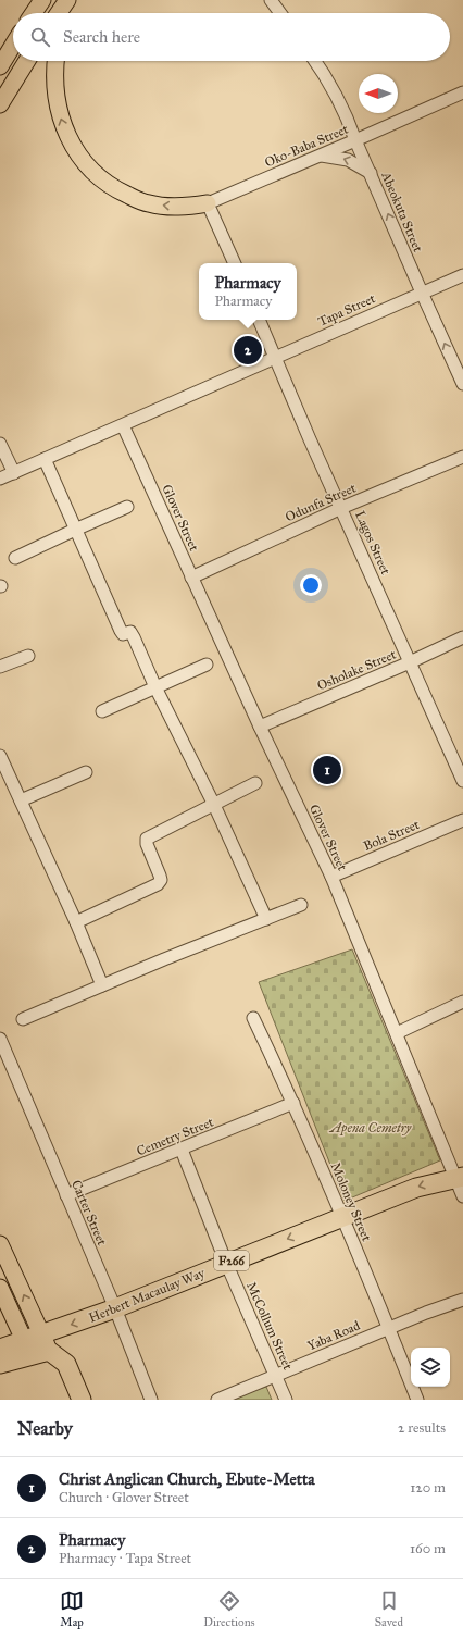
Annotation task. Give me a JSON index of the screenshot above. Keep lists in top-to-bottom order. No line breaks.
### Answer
{"streets":{"highway":["F266","Herbert Macaulay Way"],"street":["Oko-Baba Street","Abeokuta Street","Tapa Street","Odunfa Street","Glover Street","Lagos Street","Osholake Street","Bola Street","Cemetry Street","Moloney Street","Carter Street","McCollum Street","Yaba Road"]},"crossings":[["Oko-Baba Street","Abeokuta Street"],["Abeokuta Street","Tapa Street"],["Tapa Street","Glover Street"],["Tapa Street","Lagos Street"],["Odunfa Street","Glover Street"],["Odunfa Street","Lagos Street"],["Glover Street","Osholake Street"],["Glover Street","Bola Street"],["Glover Street","Herbert Macaulay Way"],["Lagos Street","Osholake Street"],["Cemetry Street","Moloney Street"],["Cemetry Street","Carter Street"],["Cemetry Street","McCollum Street"],["Moloney Street","Herbert Macaulay Way"],["Moloney Street","Yaba Road"],["Carter Street","Herbert Macaulay Way"],["Herbert Macaulay Way","McCollum Street"],["McCollum Street","Yaba Road"]],"one_way":["Abeokuta Street","Herbert Macaulay Way"],"parks":["Apena Cemetry"],"north":"left","page":{"search":"Search here","popup":["Pharmacy","Pharmacy"],"pins":["2","1"],"heading":["Nearby","2 results"],"list":[{"mark":"1","name":"Christ Anglican Church, Ebute-Metta","note":"Church · Glover Street","value":"120 m"},{"mark":"2","name":"Pharmacy","note":"Pharmacy · Tapa Street","value":"160 m"}],"nav":["Map","Directions","Saved"]}}
